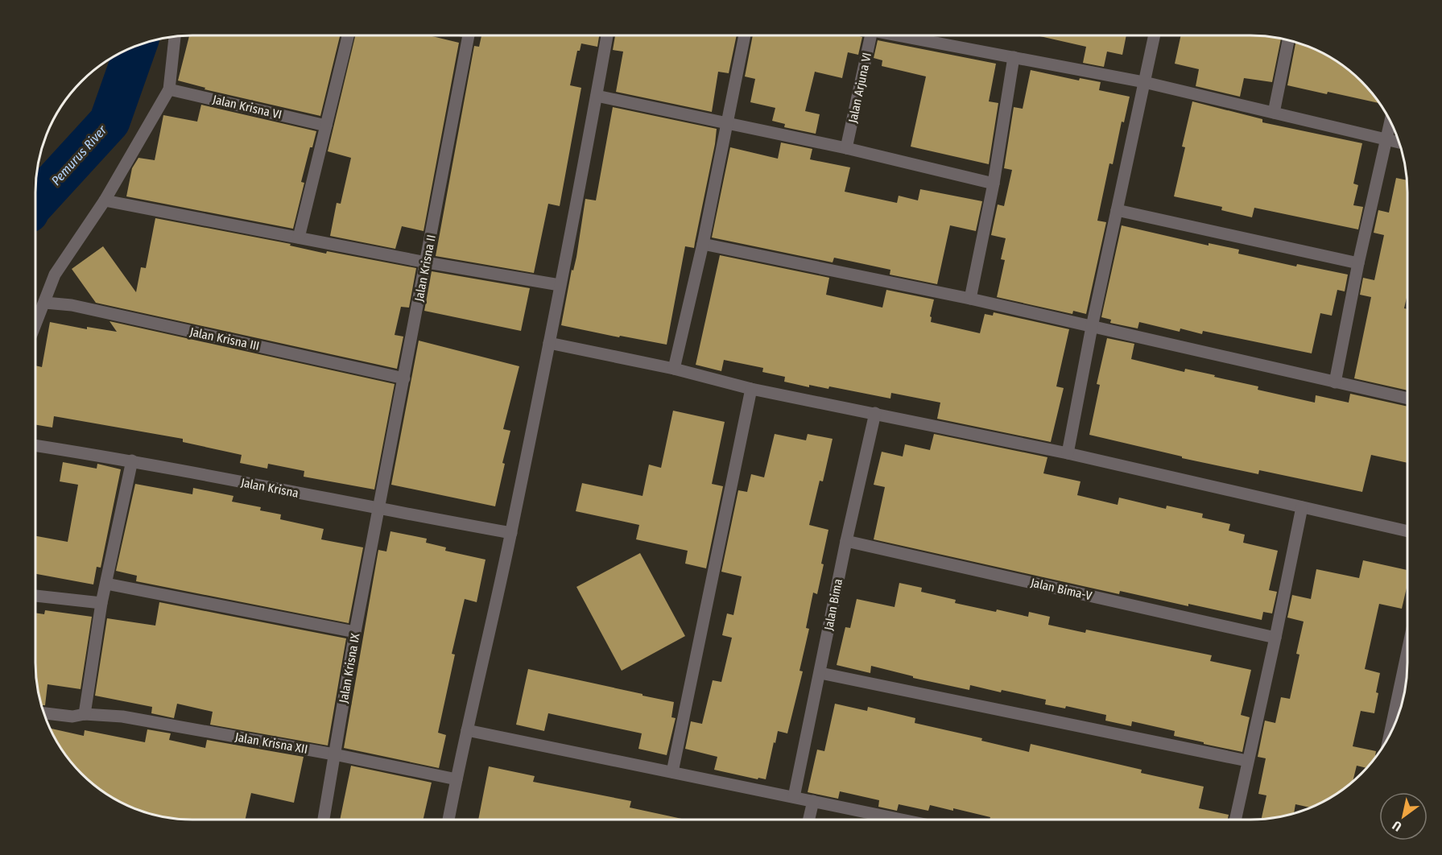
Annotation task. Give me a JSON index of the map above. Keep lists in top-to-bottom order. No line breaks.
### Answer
{"streets":{"street":["Jalan Arjuna VI","Jalan Krisna VI","Jalan Krisna II","Jalan Krisna III","Jalan Krisna","Jalan Bima-V","Jalan Bima","Jalan Krisna IX","Jalan Krisna XII"]},"crossings":[["Jalan Krisna II","Jalan Krisna III"],["Jalan Krisna II","Jalan Krisna"],["Jalan Krisna II","Jalan Krisna IX"],["Jalan Krisna","Jalan Krisna IX"],["Jalan Bima-V","Jalan Bima"],["Jalan Krisna IX","Jalan Krisna XII"]],"water":["Pemurus River"],"north":"bottom left"}
